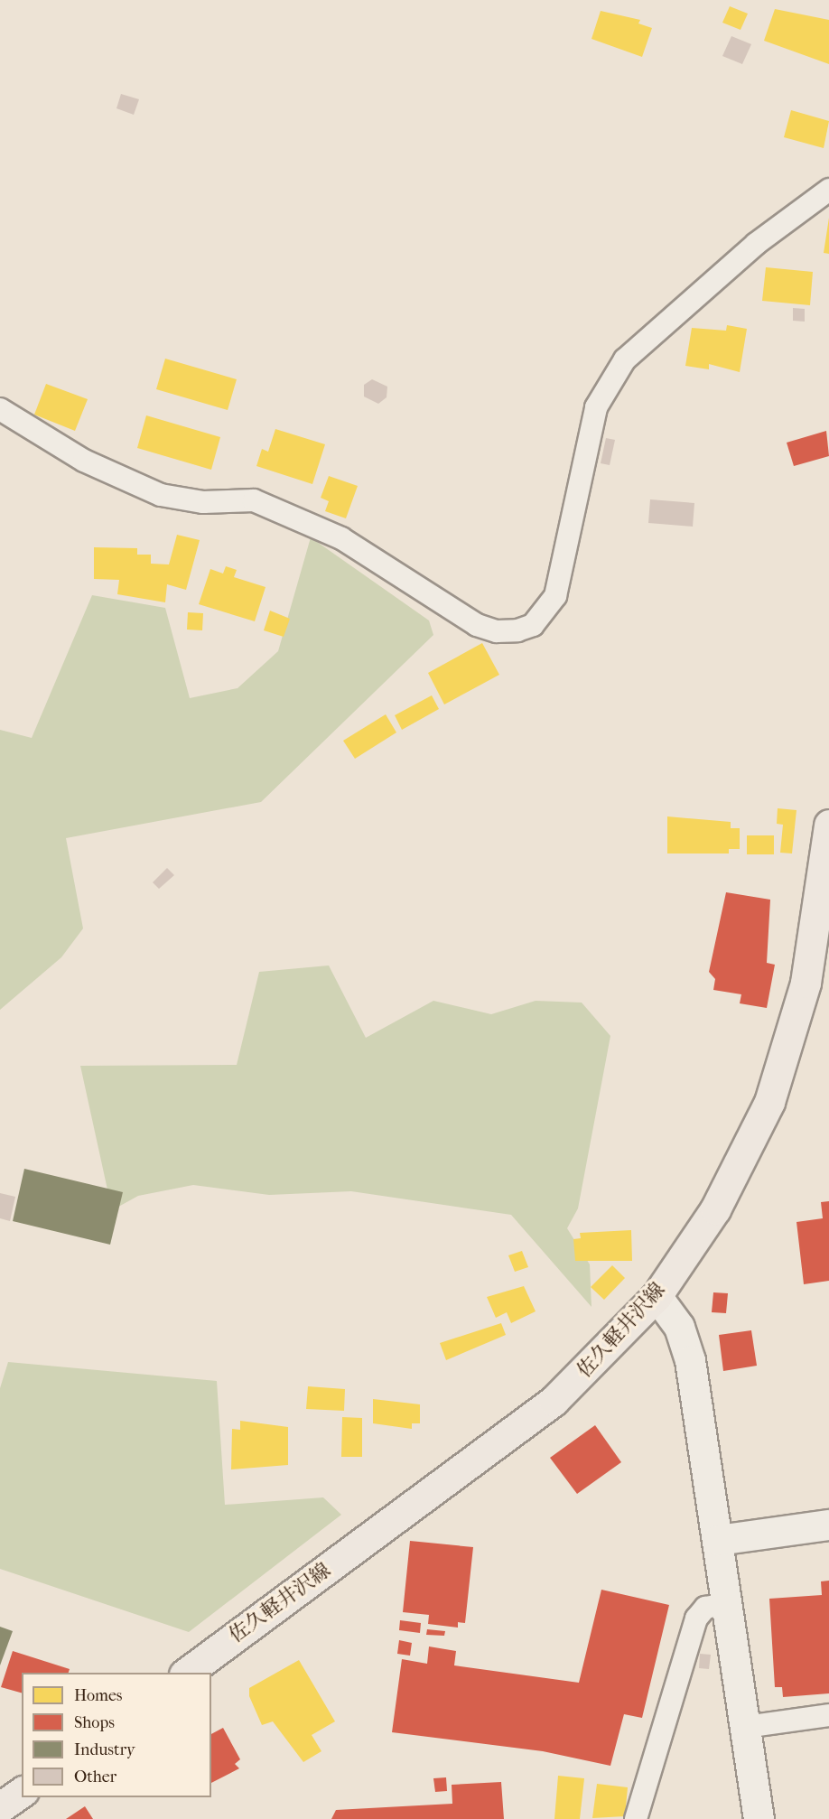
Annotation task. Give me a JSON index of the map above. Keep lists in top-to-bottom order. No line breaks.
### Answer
{"streets":{"main road":["佐久軽井沢線"]},"legend":["Homes","Shops","Industry","Other"]}
